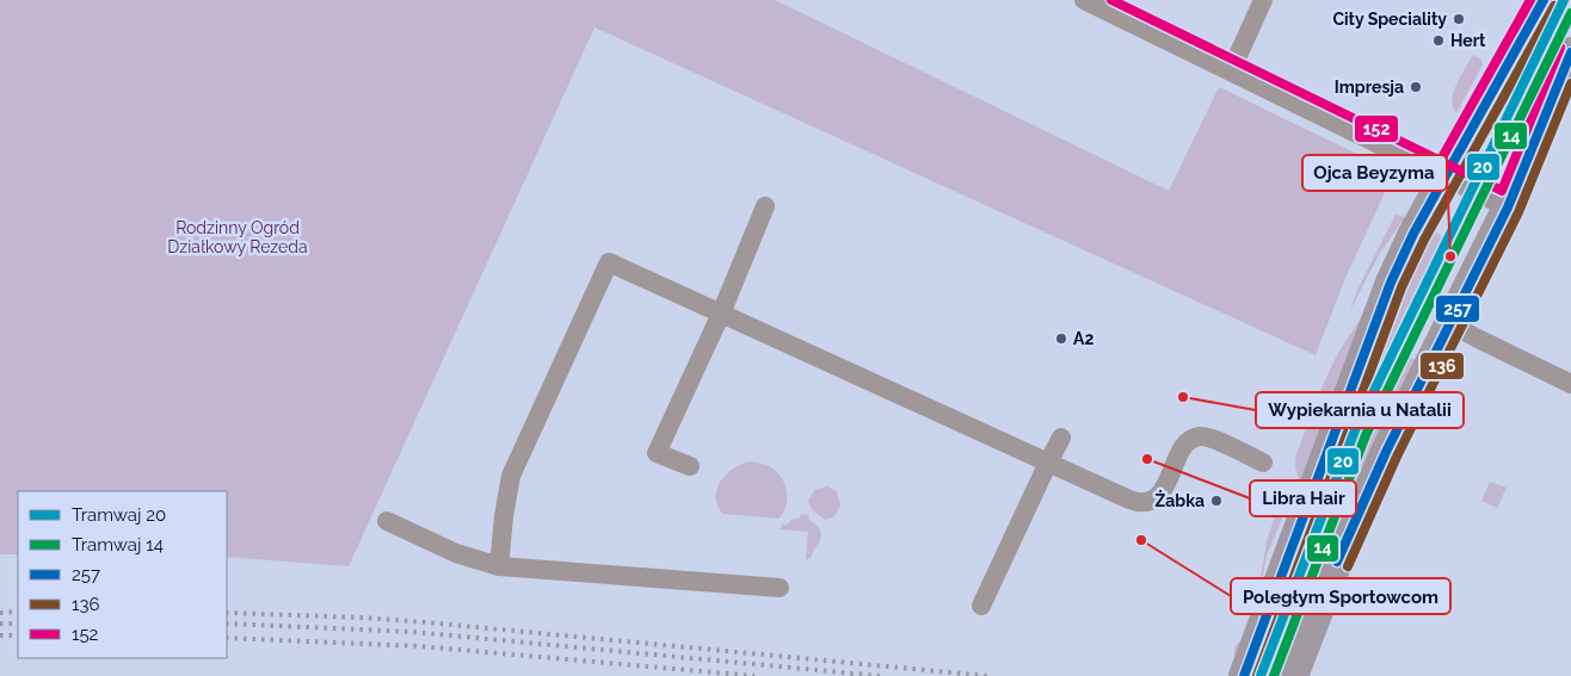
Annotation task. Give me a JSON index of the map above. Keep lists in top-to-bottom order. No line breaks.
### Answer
{"parks":["Rodzinny Ogród Działkowy Rezeda"],"places":["City Speciality","Hert","Impresja","Ojca Beyzyma","A2","Wypiekarnia u Natalii","Libra Hair","Żabka","Poległym Sportowcom"],"lines":["tram line 20","transit line 257","transit line 152","transit line 136","tram line 14"],"legend":["Tramwaj 20","Tramwaj 14","257","136","152"]}
